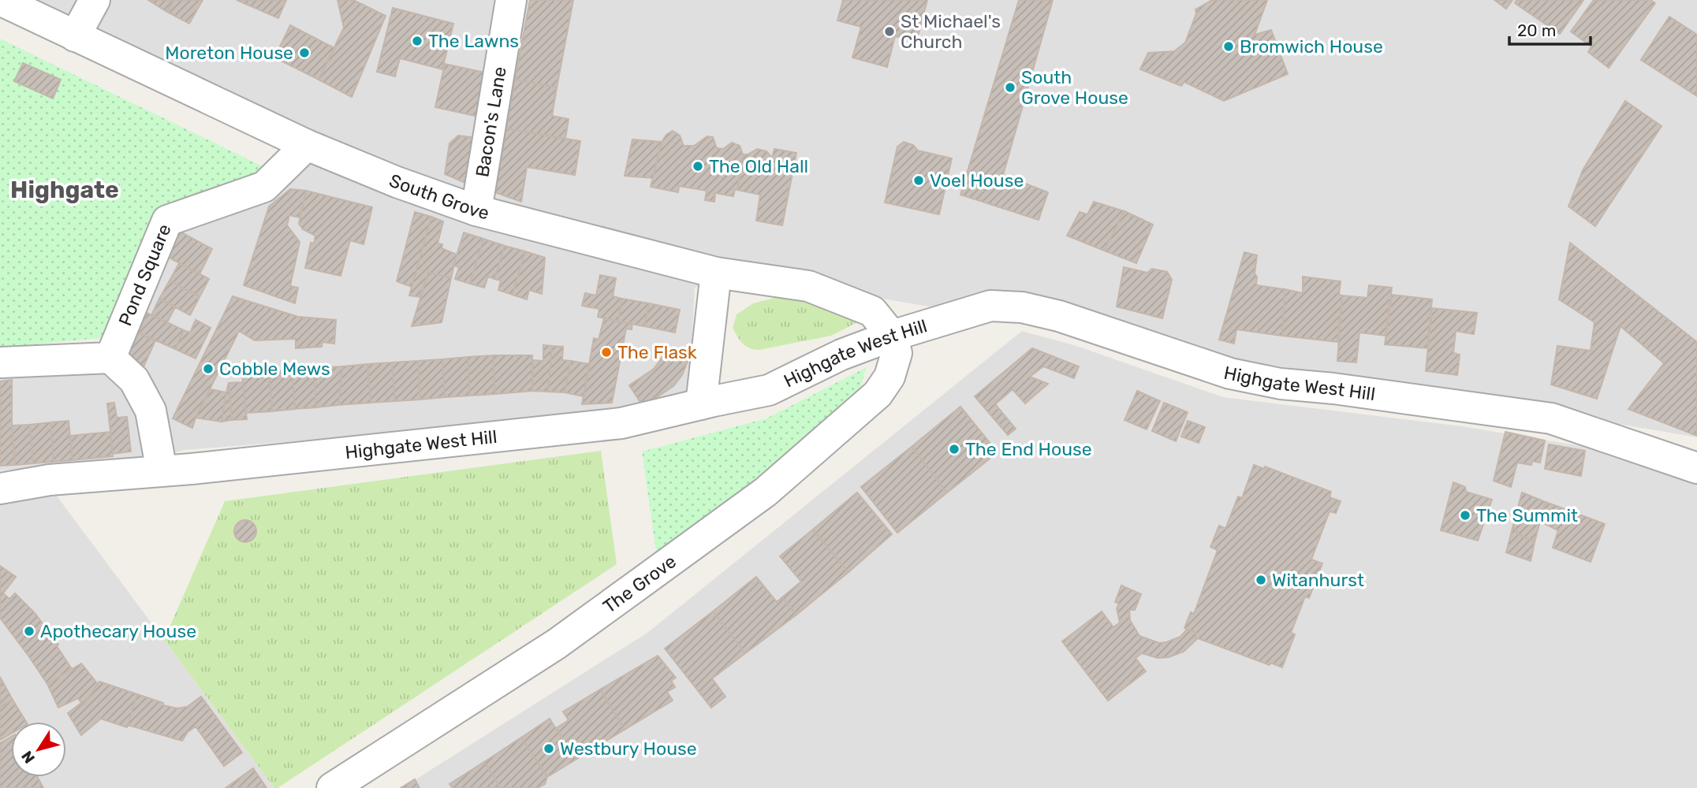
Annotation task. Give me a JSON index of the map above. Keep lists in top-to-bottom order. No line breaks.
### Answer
{"streets":{"street":["Bacon's Lane","South Grove","Pond Square","Highgate West Hill","The Grove"]},"crossings":[["Bacon's Lane","South Grove"],["South Grove","Pond Square"],["South Grove","Highgate West Hill"],["South Grove","The Grove"],["Highgate West Hill","The Grove"]],"districts":["Highgate"],"places":["St Michael's Church","The Lawns","Bromwich House","Moreton House","South Grove House","The Old Hall","Voel House","The Flask","Cobble Mews","The End House","The Summit","Witanhurst","Apothecary House","Westbury House"],"scale_bar":"20 m","north":"bottom left"}
